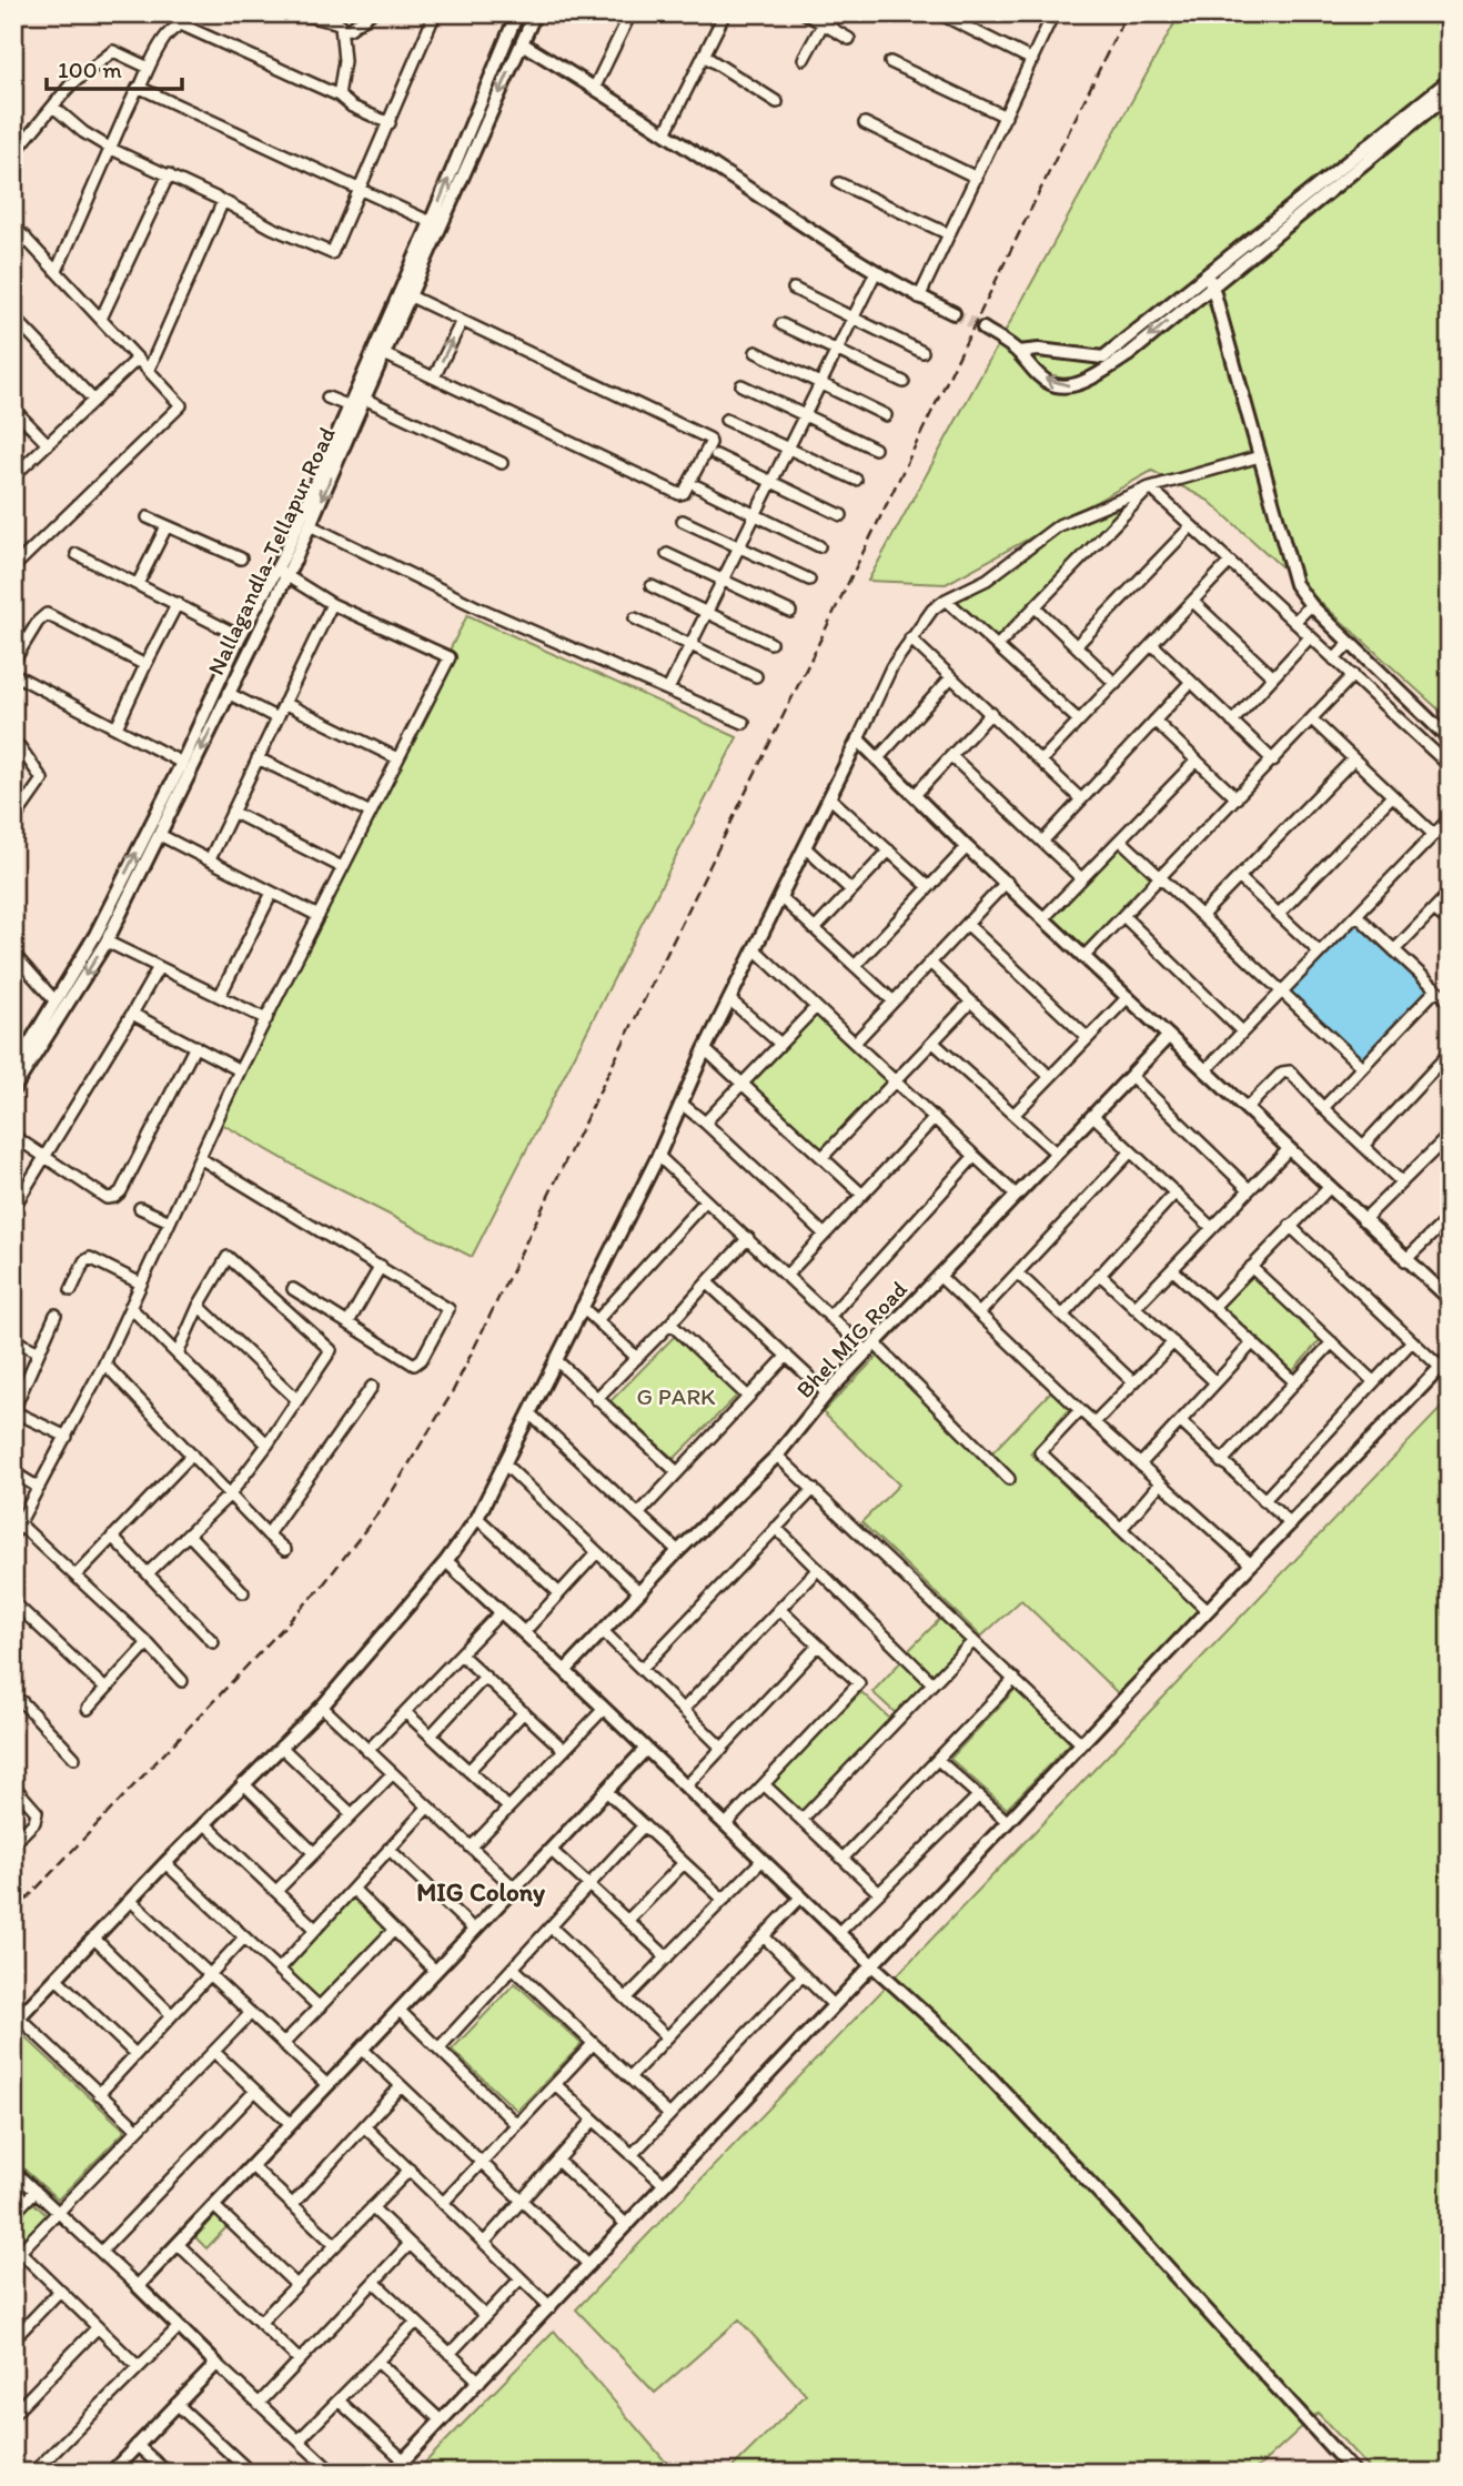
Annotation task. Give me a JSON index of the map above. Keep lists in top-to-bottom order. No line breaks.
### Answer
{"streets":{"street":["Nallagandla-Tellapur Road","Bhel MIG Road"]},"districts":["MIG Colony"],"parks":["G PARK"],"scale_bar":"100 m"}
